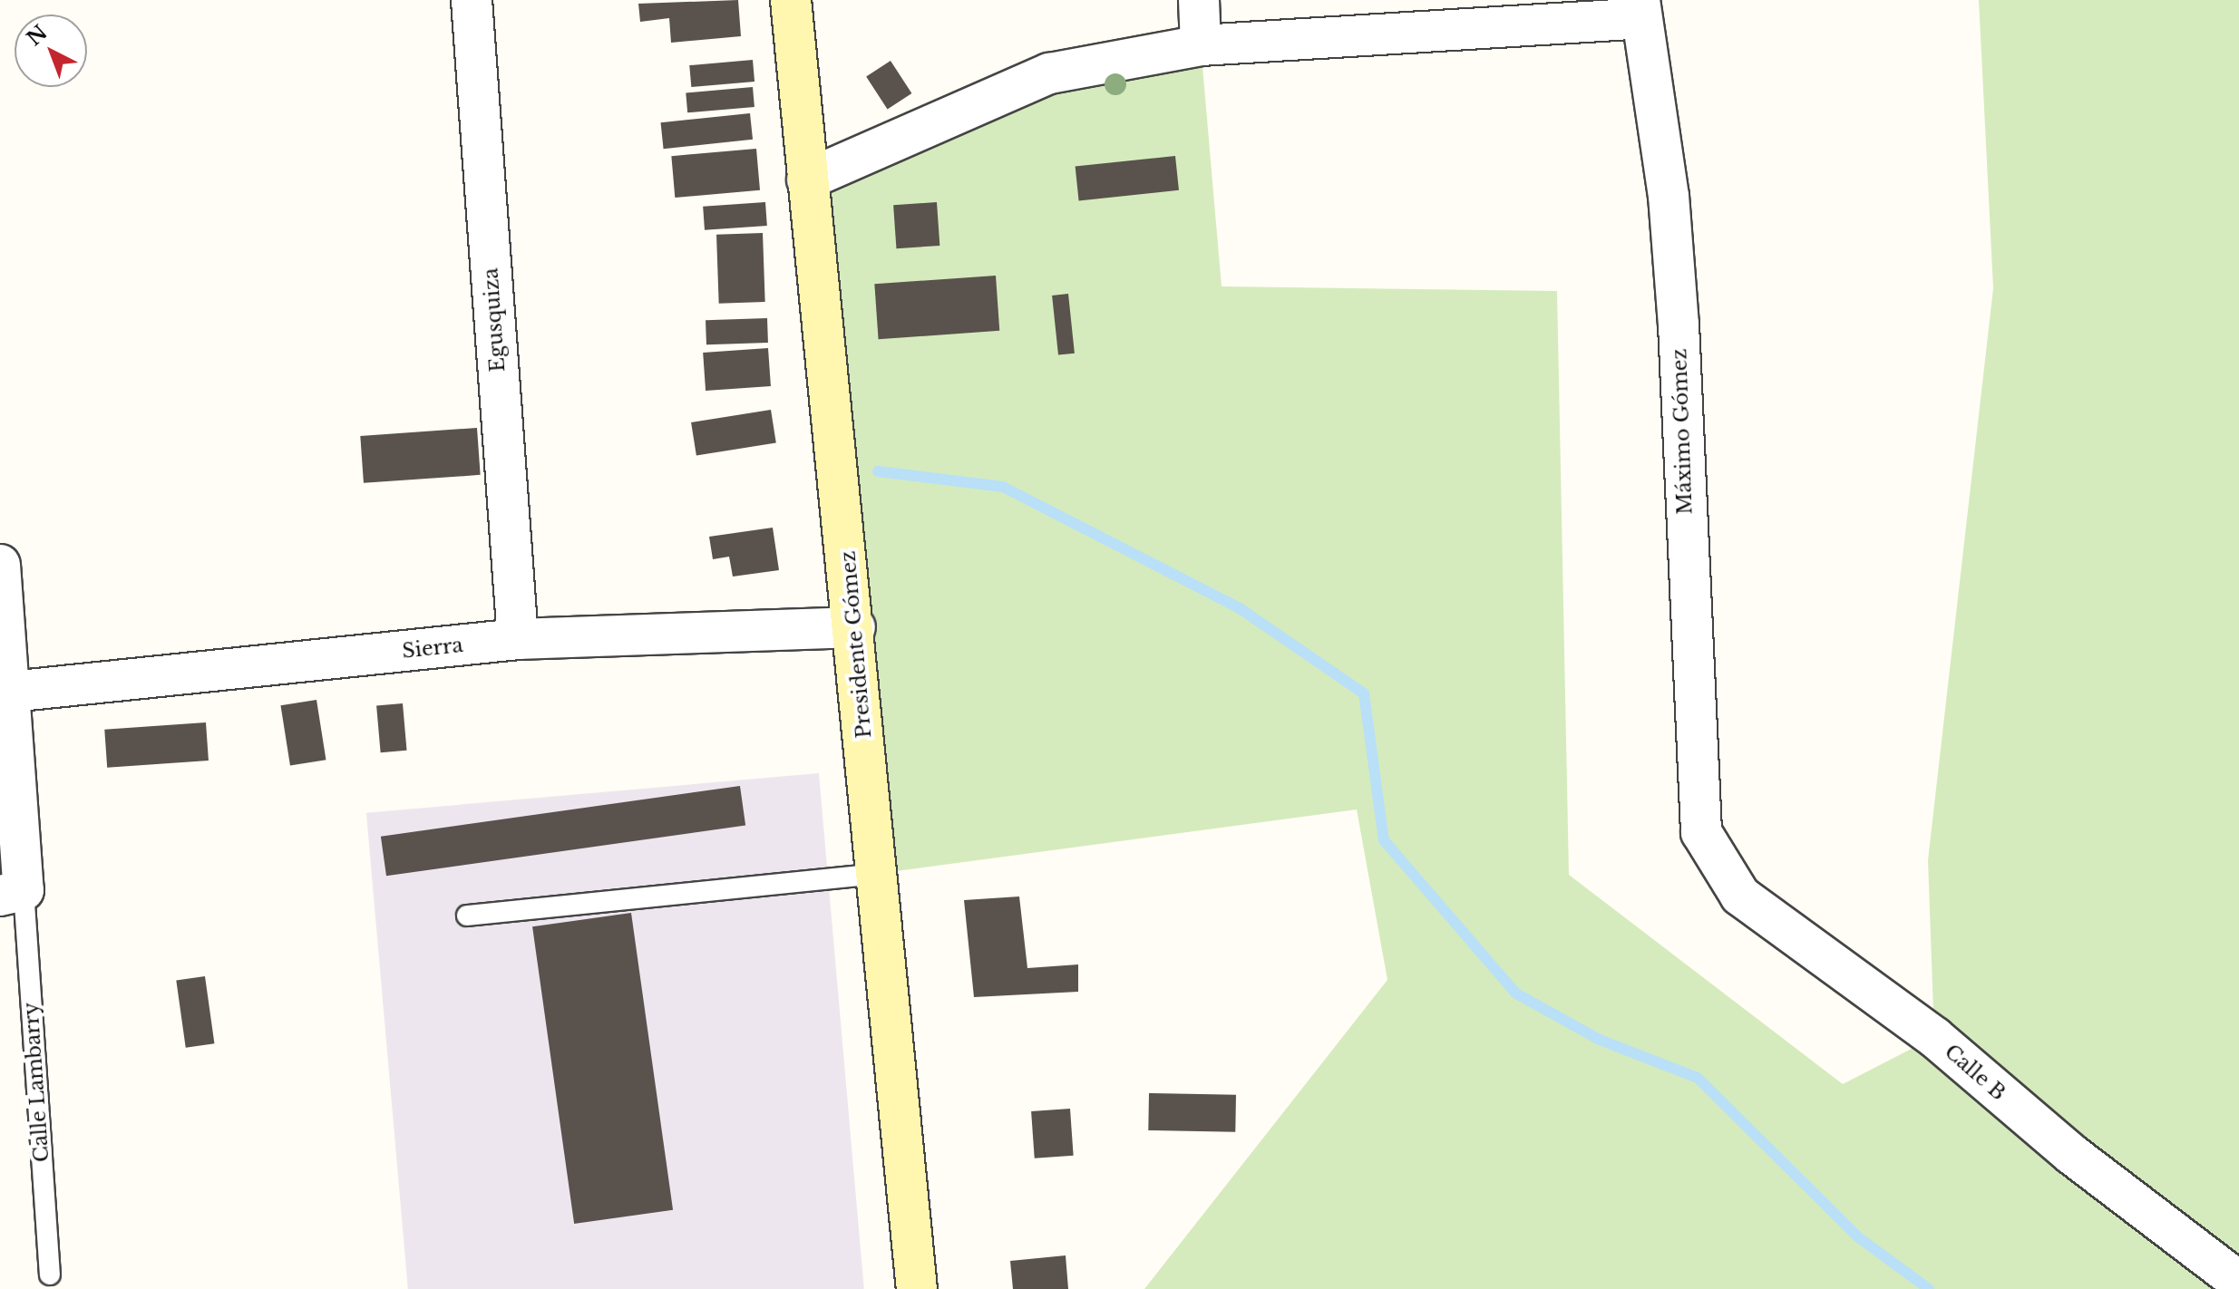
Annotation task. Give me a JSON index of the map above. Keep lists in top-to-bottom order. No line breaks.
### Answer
{"streets":{"main road":["Presidente Gómez"],"street":["Egusquiza","Máximo Gómez","Sierra","Calle B"],"lane":["Calle Lambarry"]},"crossings":[["Egusquiza","Sierra"],["Máximo Gómez","Calle B"],["Presidente Gómez","Sierra"]],"north":"top left"}
